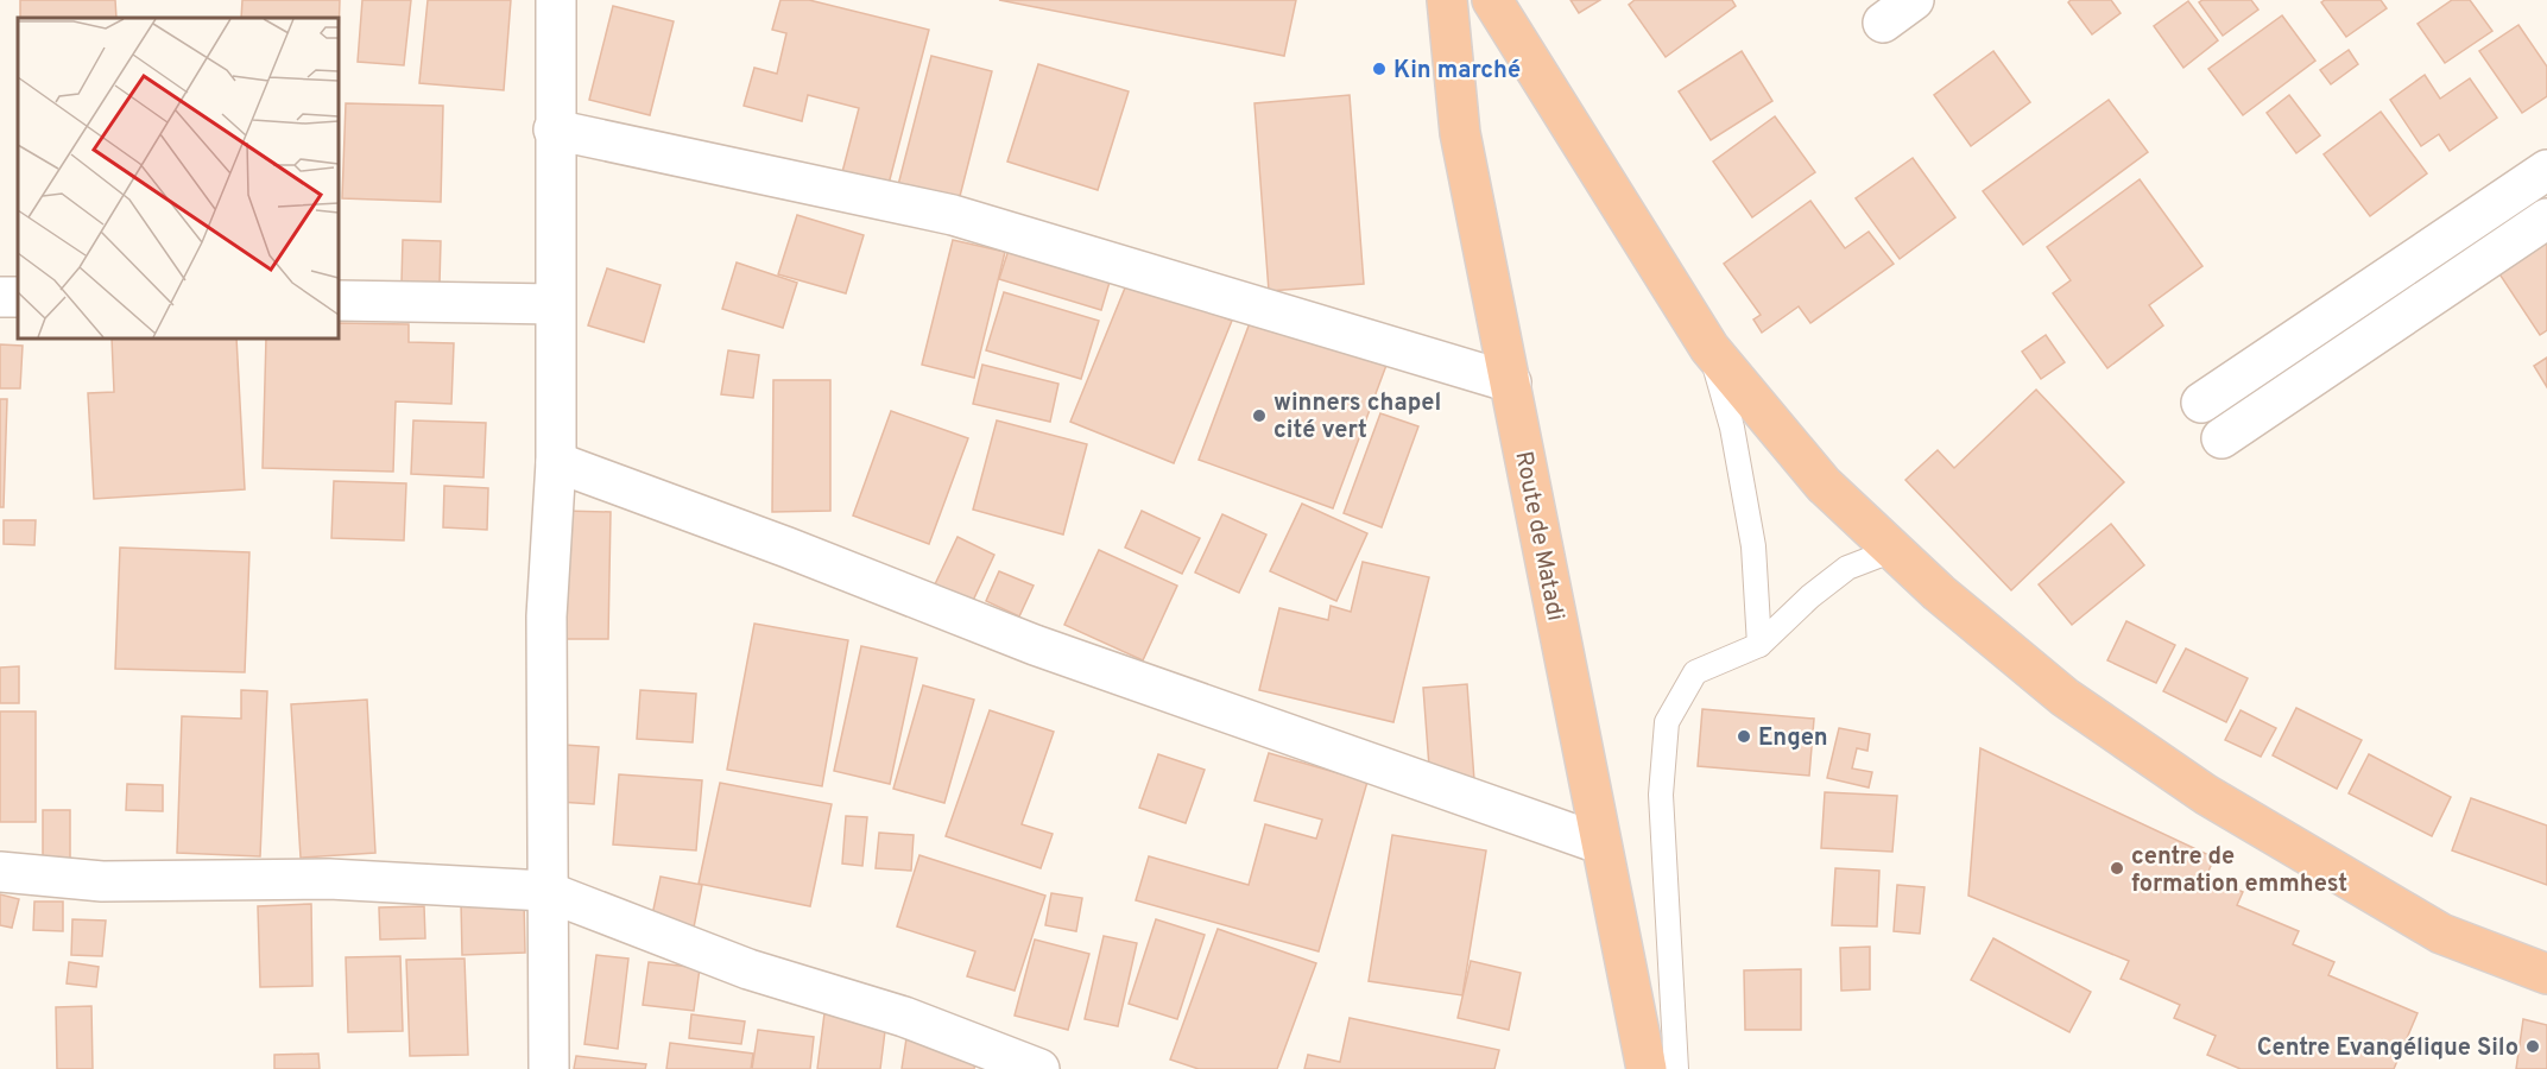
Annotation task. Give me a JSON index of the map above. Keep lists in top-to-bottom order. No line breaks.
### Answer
{"streets":{"highway":["Route de Matadi"]},"places":["Kin marché","winners chapel cité vert","Engen","centre de formation emmhest","Centre Evangélique Silo"]}
